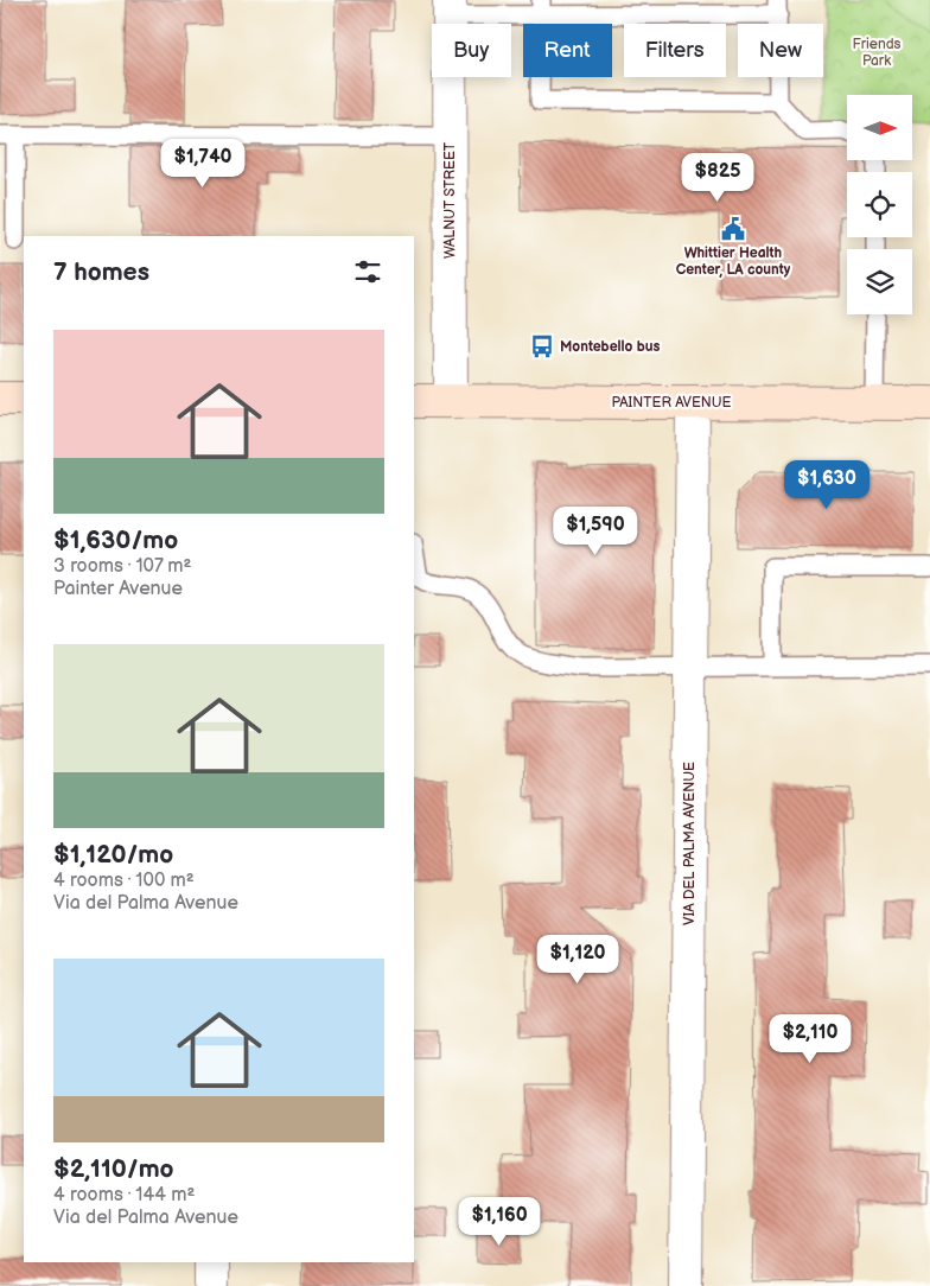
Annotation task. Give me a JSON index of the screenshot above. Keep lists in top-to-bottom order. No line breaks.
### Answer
{"streets":{"main road":["PAINTER AVENUE"],"street":["WALNUT STREET","VIA DEL PALMA AVENUE"]},"crossings":[["WALNUT STREET","PAINTER AVENUE"],["PAINTER AVENUE","VIA DEL PALMA AVENUE"]],"parks":["Friends Park"],"places":{"public building":["Whittier Health Center, LA county"],"bus stop":["Montebello bus"]},"north":"right","page":{"chip":["Buy","Rent","Filters","New"],"price":["$1,740","$825","$1,630","$1,590","$1,120","$2,110","$1,160"],"heading":"7 homes","list":[{"name":"$1,630/mo","note":"3 rooms · 107 m² · Painter Avenue"},{"name":"$1,120/mo","note":"4 rooms · 100 m² · Via del Palma Avenue"},{"name":"$2,110/mo","note":"4 rooms · 144 m² · Via del Palma Avenue"}]}}
